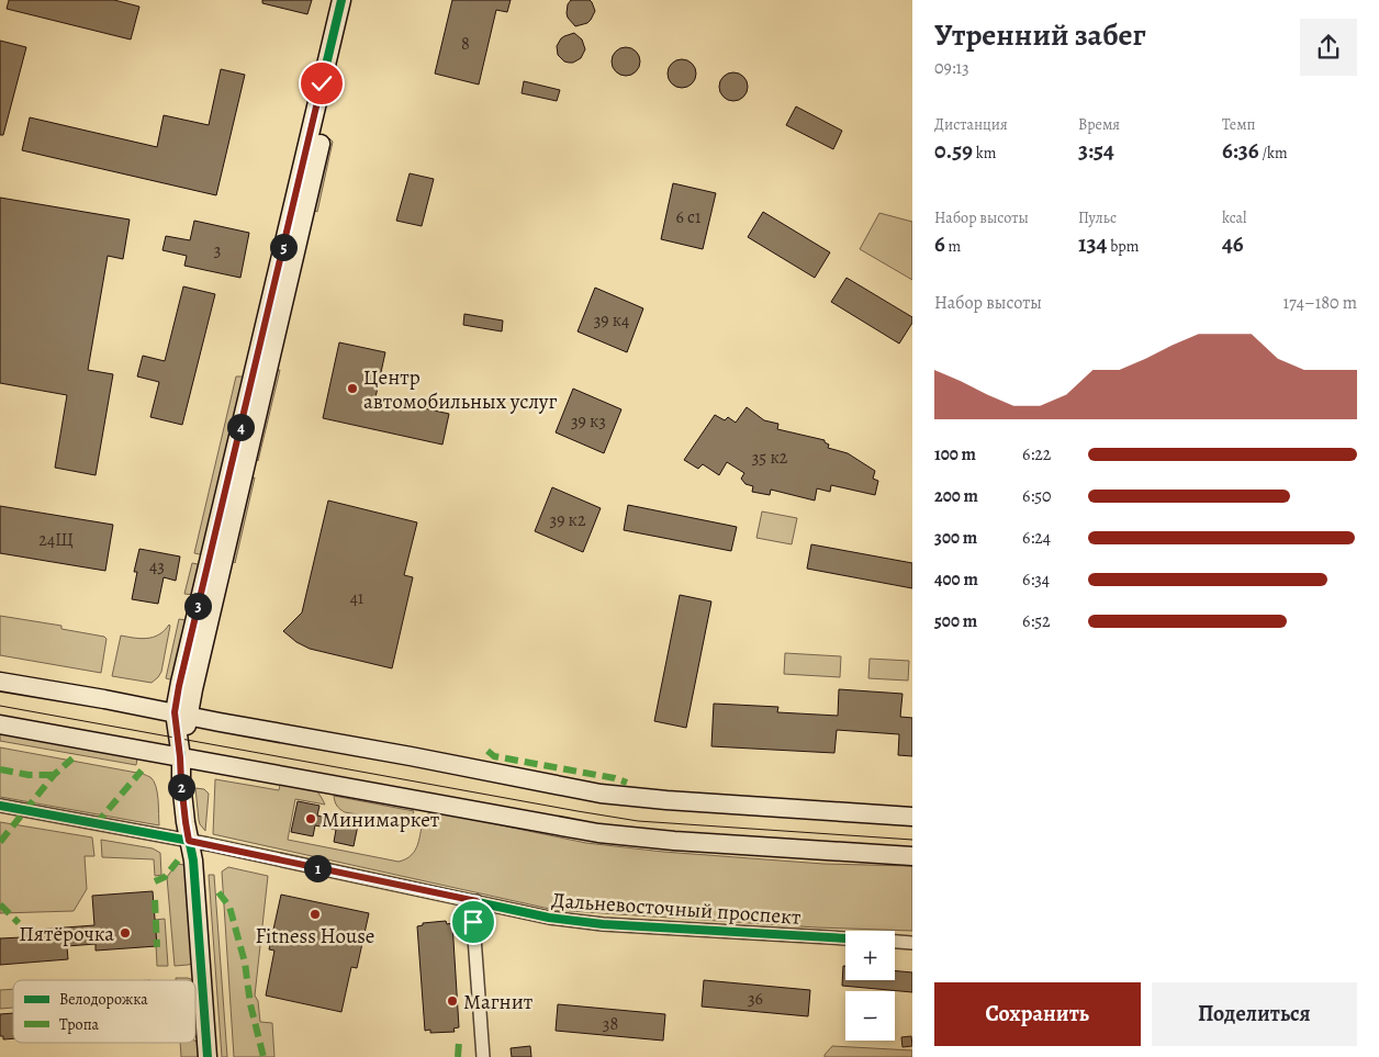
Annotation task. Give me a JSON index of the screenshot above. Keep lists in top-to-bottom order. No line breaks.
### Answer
{"streets":{"street":["Дальневосточный проспект"]},"places":["Центр автомобильных услуг","Минимаркет","Fitness House","Пятёрочка","Магнит"],"house_numbers":["8","6 с1","3","39 к4","39 к3","35 к2","39 к2","24Щ","43","41","36","38"],"legend":["Велодорожка","Тропа"],"page":{"heading":["Утренний забег","09:13"],"stats":[["Дистанция","0.59 km"],["Время","3:54"],["Темп","6:36 /km"],["Набор высоты","6 m"],["Пульс","134 bpm"],["kcal","46"]],"pins":["5","4","3","2","1"],"chart":["Набор высоты","174–180 m"],"list":[{"name":"100 m","note":"6:22"},{"name":"200 m","note":"6:50"},{"name":"300 m","note":"6:24"},{"name":"400 m","note":"6:34"},{"name":"500 m","note":"6:52"}],"map_buttons":["+","−"],"buttons":["Сохранить","Поделиться"]}}
